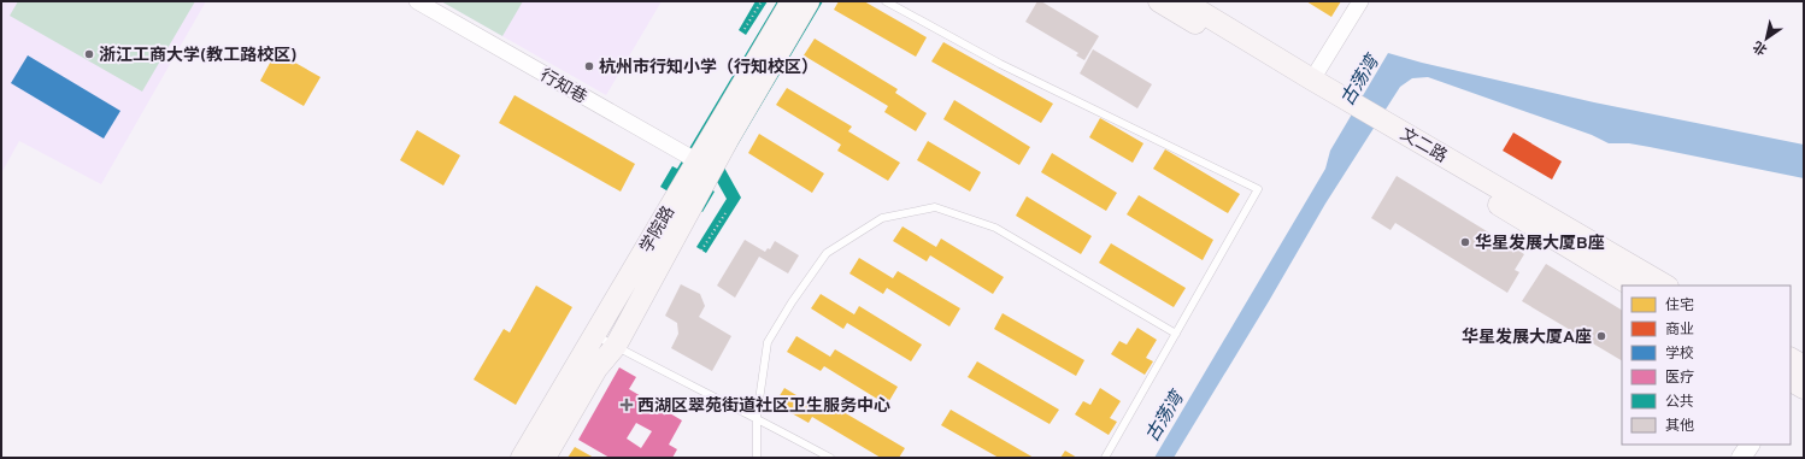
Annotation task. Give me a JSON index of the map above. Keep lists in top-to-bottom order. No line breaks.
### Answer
{"streets":{"main road":["文二路","学院路"],"street":["行知巷"]},"crossings":[["行知巷","学院路"]],"water":["古荡湾"],"places":{"other":["浙江工商大学(教工路校区)","杭州市行知小学（行知校区）","华星发展大厦B座","华星发展大厦A座"],"health":["西湖区翠苑街道社区卫生服务中心"]},"legend":["住宅","商业","学校","医疗","公共","其他"],"north":"bottom left"}
